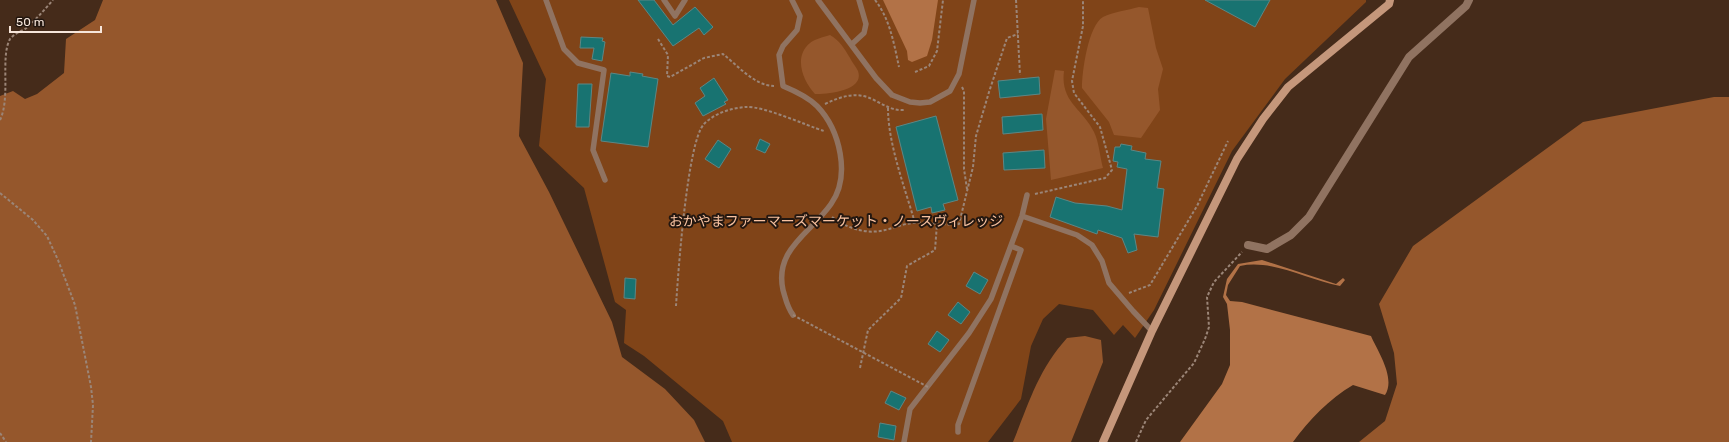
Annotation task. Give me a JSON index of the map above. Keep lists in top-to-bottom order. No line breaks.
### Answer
{"parks":["おかやまファーマーズマーケット・ノースヴィレッジ"],"scale_bar":"50 m"}
